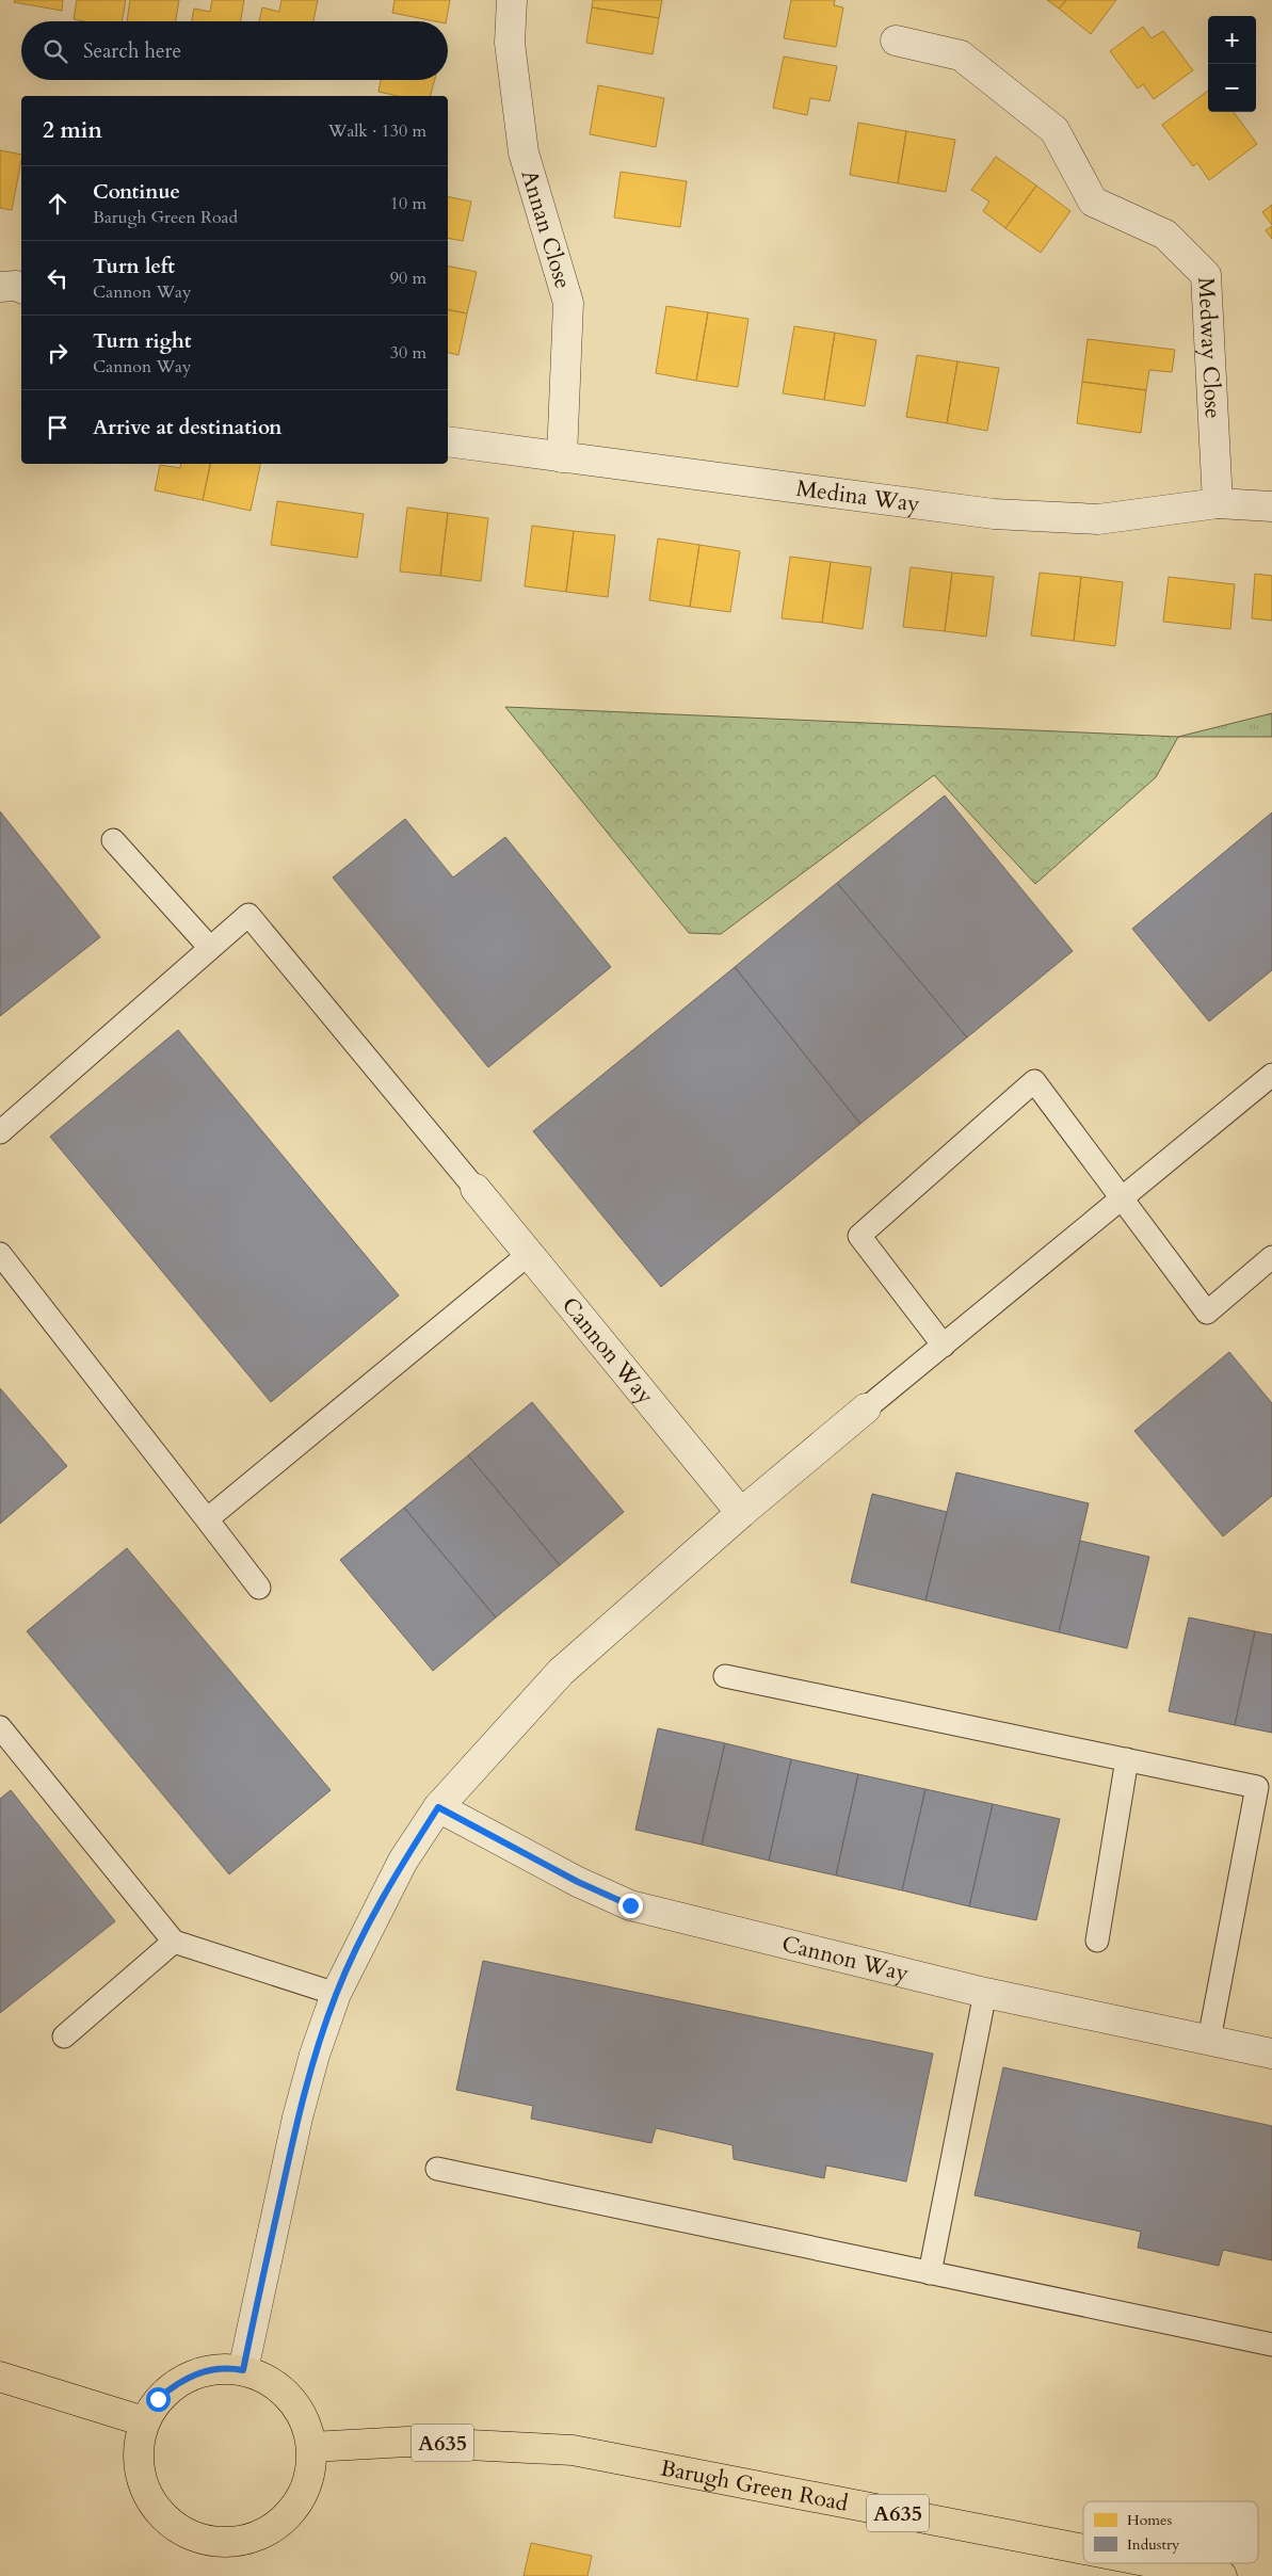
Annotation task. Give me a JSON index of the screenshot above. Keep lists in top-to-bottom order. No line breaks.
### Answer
{"streets":{"main road":["A635","Barugh Green Road"],"street":["Annan Close","Medway Close","Medina Way","Cannon Way"]},"crossings":[["Annan Close","Medina Way"],["Medway Close","Medina Way"]],"legend":["Homes","Industry"],"page":{"map_buttons":["+","−"],"search":"Search here","heading":["2 min","Walk · 130 m"],"list":[["Continue","Barugh Green Road","10 m"],["Turn left","Cannon Way","90 m"],["Turn right","Cannon Way","30 m"],"Arrive at destination"]}}
